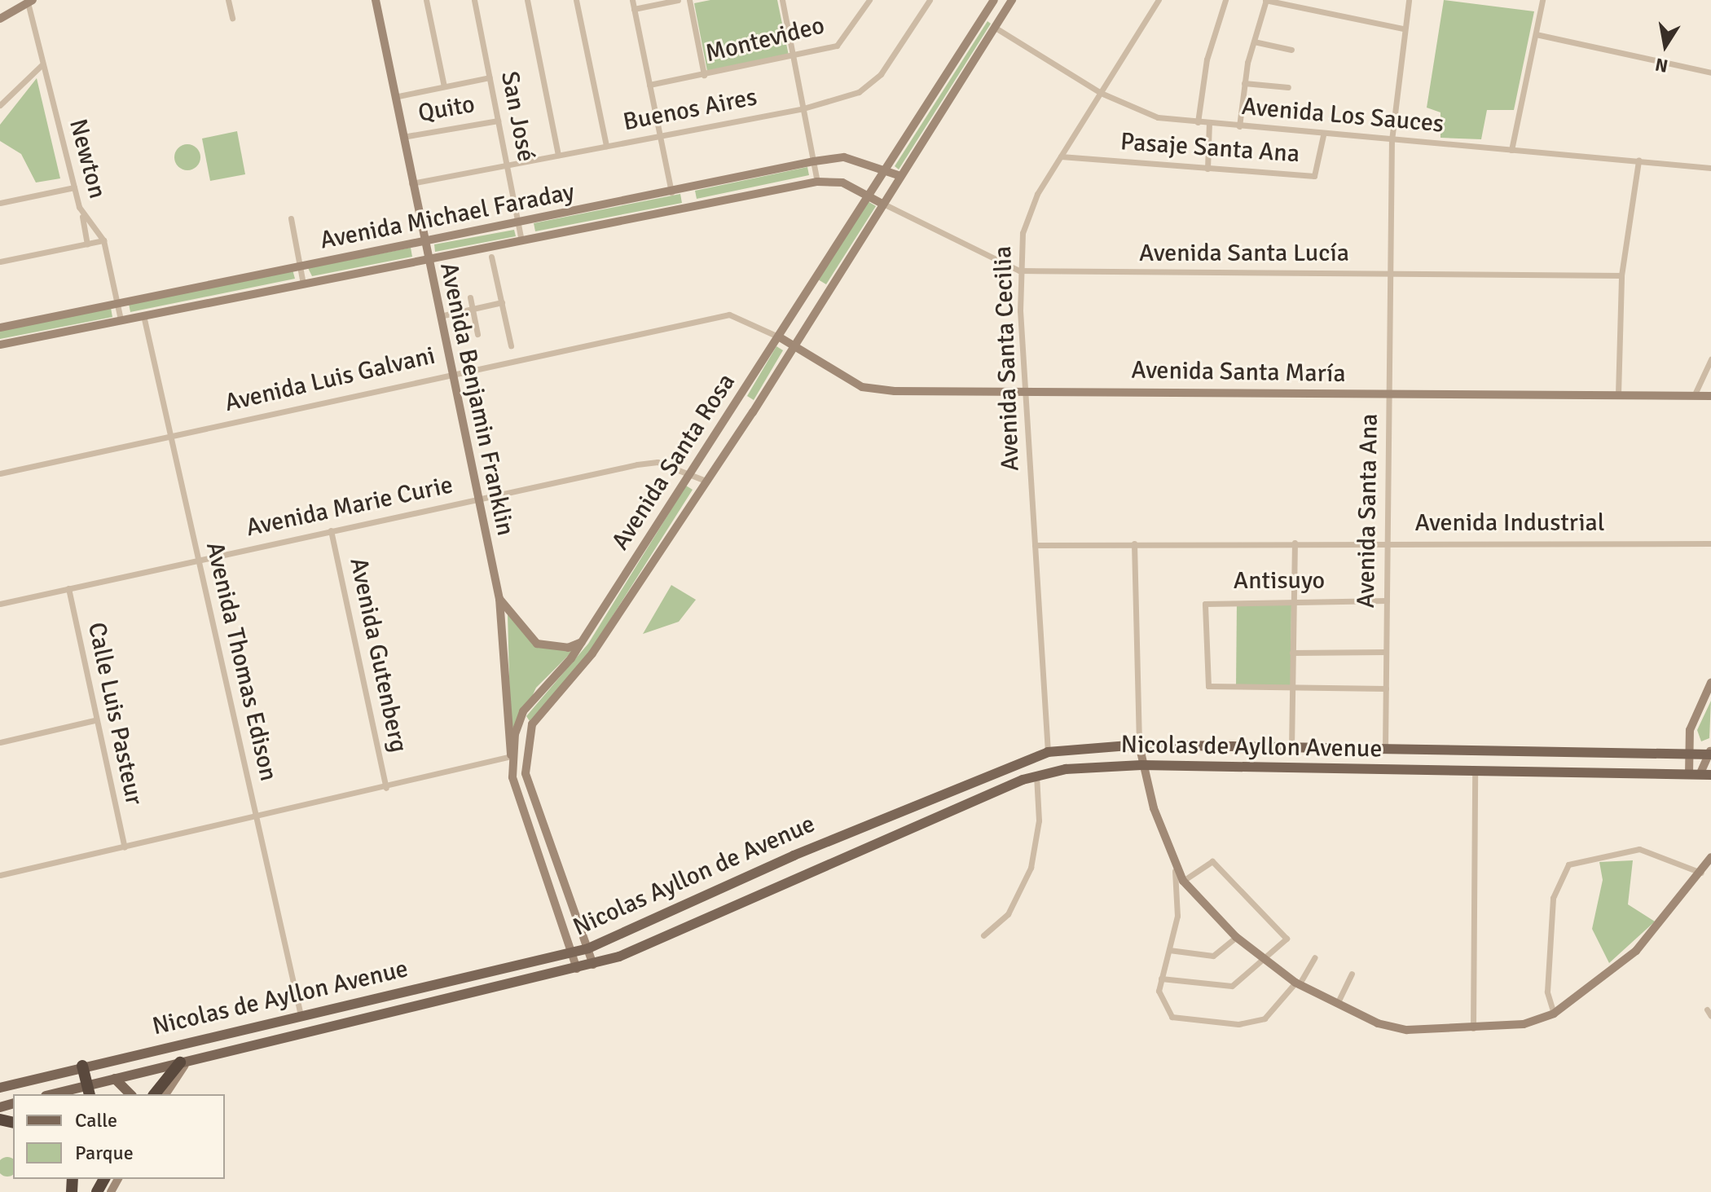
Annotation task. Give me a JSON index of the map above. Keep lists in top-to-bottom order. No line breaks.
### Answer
{"streets":{"main road":["Nicolas de Ayllon Avenue","Nicolas Ayllon de Avenue"],"street":["Montevideo","Quito","Buenos Aires","Avenida Los Sauces","San José","Pasaje Santa Ana","Newton","Avenida Michael Faraday","Avenida Santa Lucía","Avenida Santa Cecilia","Avenida Santa María","Avenida Luis Galvani","Avenida Benjamin Franklin","Avenida Santa Rosa","Avenida Marie Curie","Avenida Santa Ana","Avenida Industrial","Antisuyo","Avenida Gutenberg","Avenida Thomas Edison","Calle Luis Pasteur"]},"crossings":[["Quito","San José"],["Quito","Avenida Benjamin Franklin"],["Buenos Aires","San José"],["Buenos Aires","Avenida Benjamin Franklin"],["Avenida Los Sauces","Pasaje Santa Ana"],["Avenida Los Sauces","Avenida Santa Cecilia"],["Avenida Los Sauces","Avenida Santa Rosa"],["Avenida Los Sauces","Avenida Santa Ana"],["San José","Avenida Michael Faraday"],["Pasaje Santa Ana","Avenida Santa Cecilia"],["Newton","Avenida Michael Faraday"],["Avenida Michael Faraday","Avenida Santa Lucía"],["Avenida Michael Faraday","Avenida Benjamin Franklin"],["Avenida Michael Faraday","Avenida Santa Rosa"],["Avenida Michael Faraday","Avenida Thomas Edison"],["Avenida Santa Lucía","Avenida Santa Cecilia"],["Avenida Santa Lucía","Avenida Santa Rosa"],["Avenida Santa Lucía","Avenida Santa Ana"],["Avenida Santa Cecilia","Avenida Santa María"],["Avenida Santa Cecilia","Avenida Industrial"],["Avenida Santa Cecilia","Nicolas de Ayllon Avenue"],["Avenida Santa María","Avenida Luis Galvani"],["Avenida Santa María","Avenida Santa Rosa"],["Avenida Santa María","Avenida Santa Ana"],["Avenida Luis Galvani","Avenida Benjamin Franklin"],["Avenida Luis Galvani","Avenida Santa Rosa"],["Avenida Luis Galvani","Avenida Thomas Edison"],["Avenida Benjamin Franklin","Avenida Santa Rosa"],["Avenida Benjamin Franklin","Avenida Marie Curie"],["Avenida Santa Rosa","Avenida Marie Curie"],["Avenida Santa Rosa","Nicolas de Ayllon Avenue"],["Avenida Santa Rosa","Nicolas Ayllon de Avenue"],["Avenida Marie Curie","Avenida Gutenberg"],["Avenida Marie Curie","Avenida Thomas Edison"],["Avenida Marie Curie","Calle Luis Pasteur"],["Avenida Santa Ana","Avenida Industrial"],["Avenida Santa Ana","Antisuyo"],["Avenida Santa Ana","Nicolas de Ayllon Avenue"],["Avenida Thomas Edison","Nicolas de Ayllon Avenue"],["Nicolas de Ayllon Avenue","Nicolas Ayllon de Avenue"]],"legend":["Calle","Parque"],"north":"bottom"}
